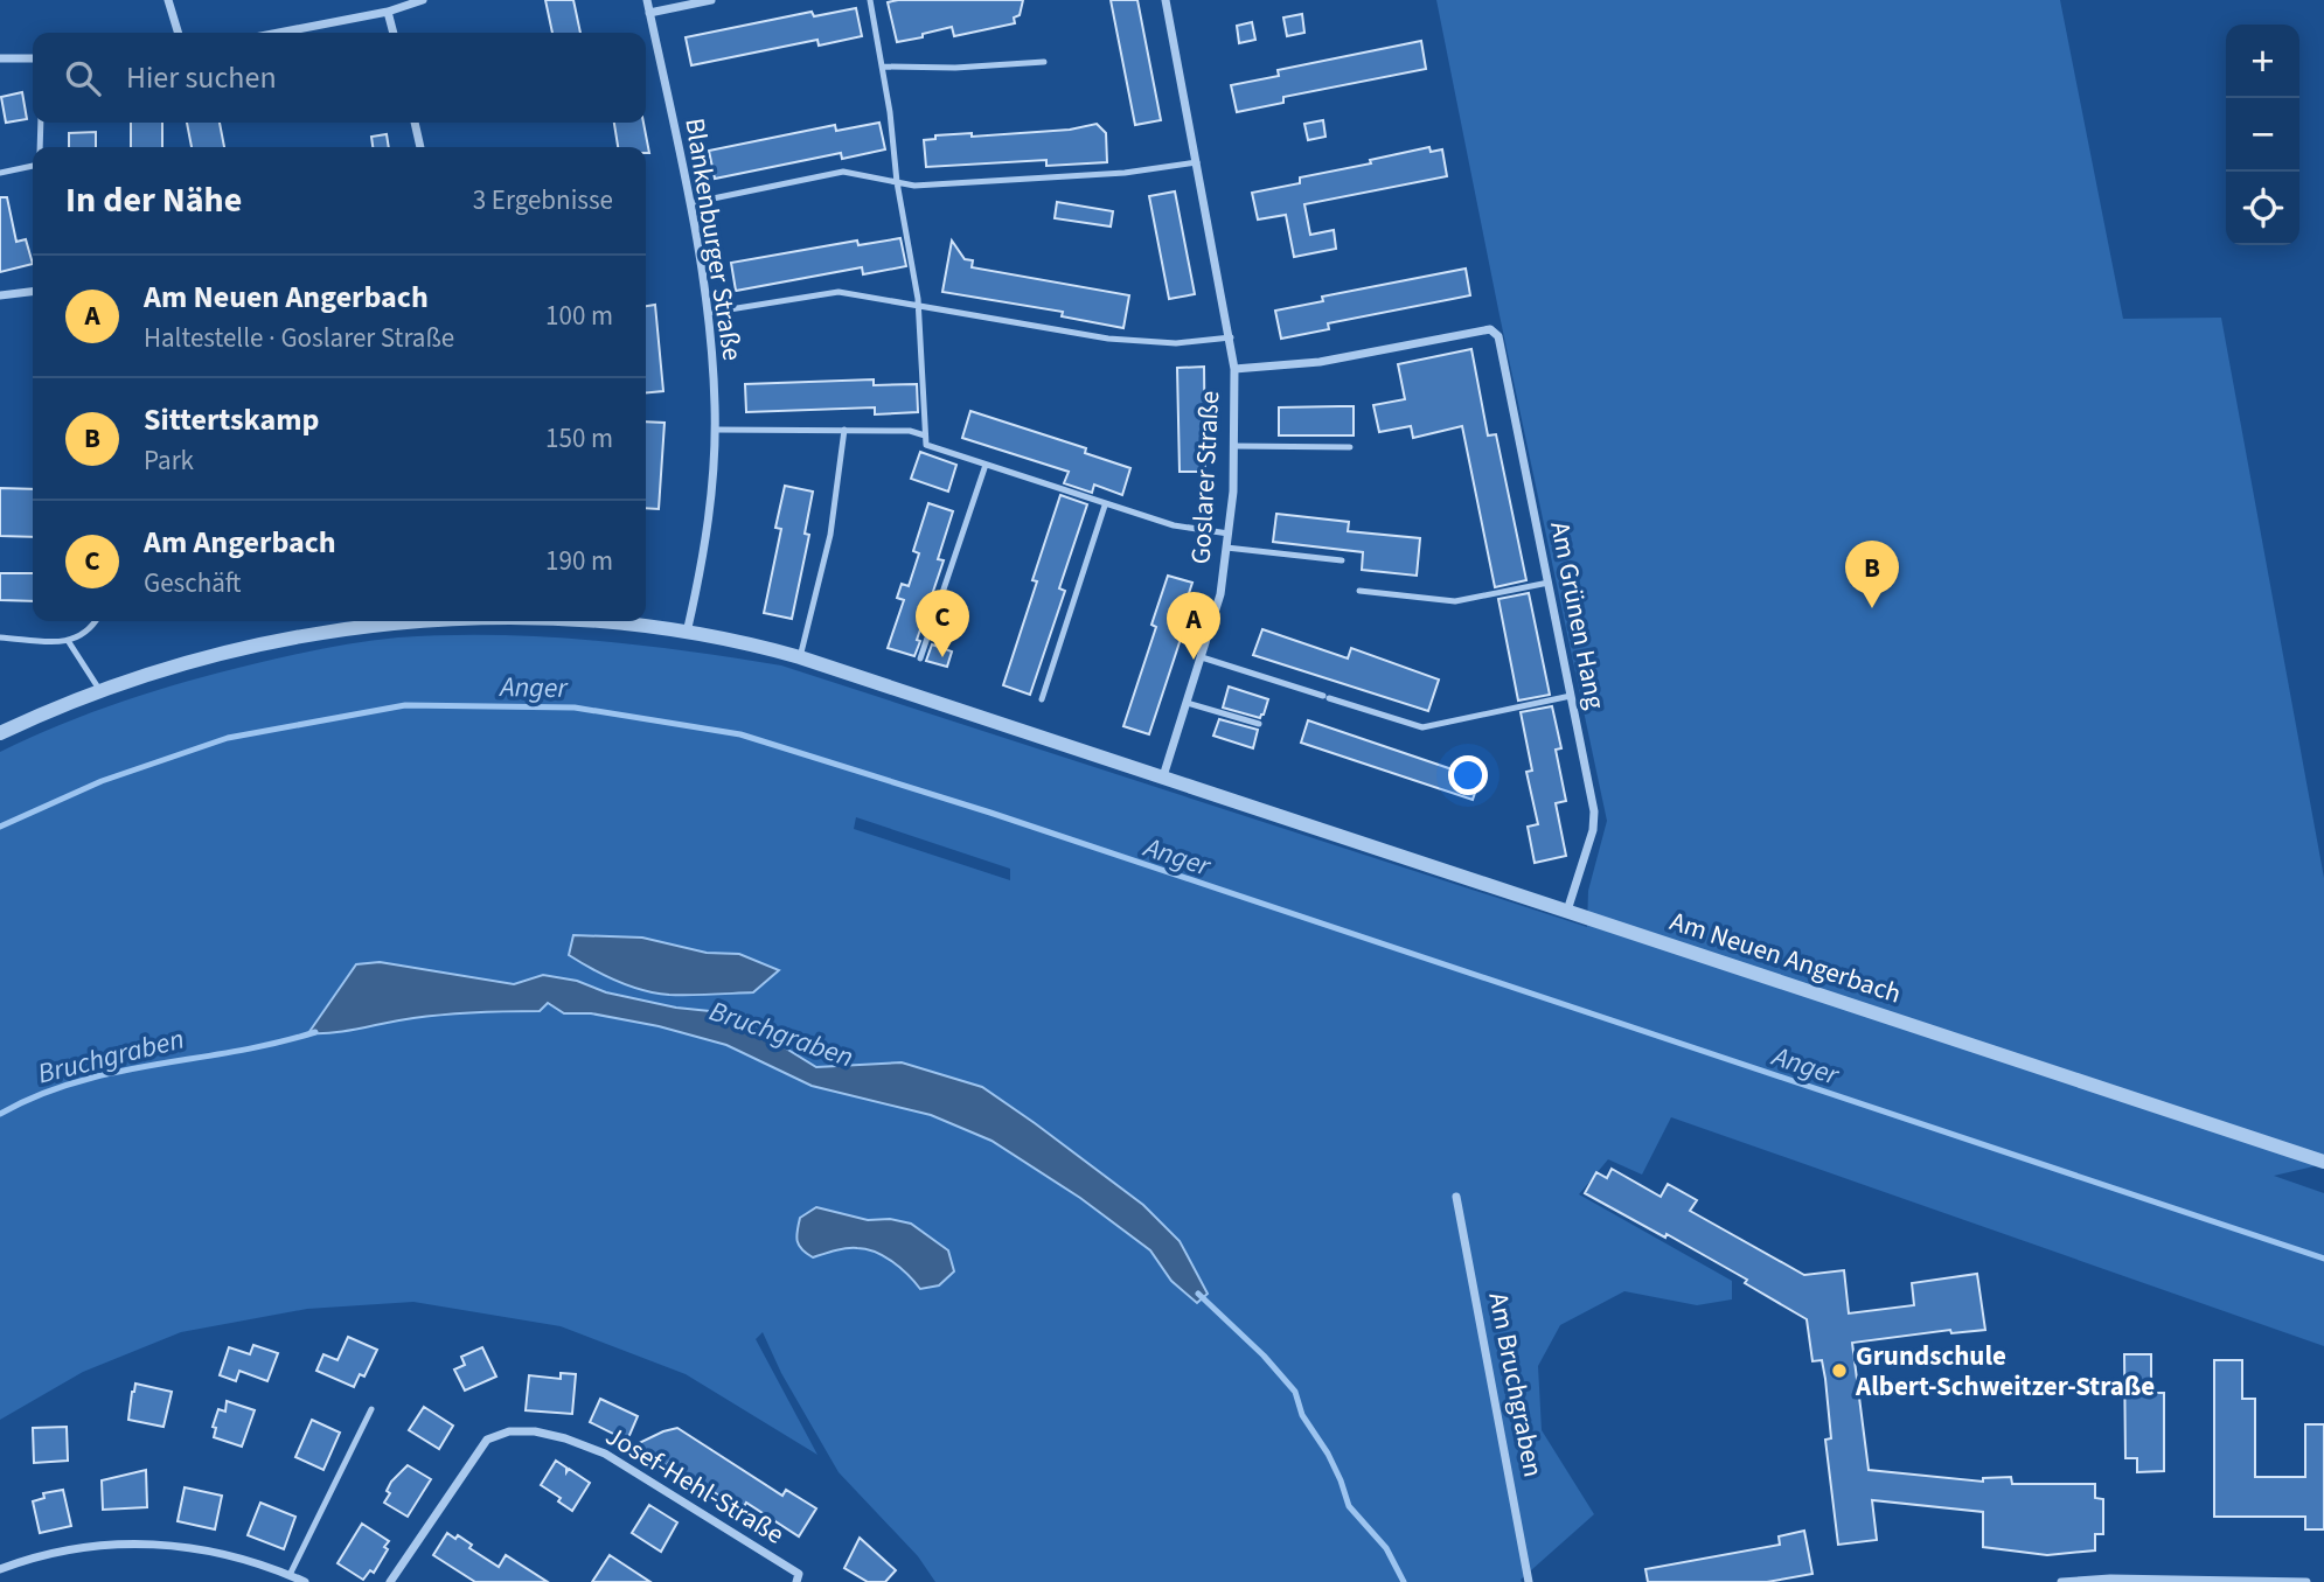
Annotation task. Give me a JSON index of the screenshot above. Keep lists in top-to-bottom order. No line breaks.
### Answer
{"streets":{"street":["Blankenburger Straße","Goslarer Straße","Am Grünen Hang","Am Neuen Angerbach","Am Bruchgraben","Josef-Hehl-Straße"]},"crossings":[["Blankenburger Straße","Am Neuen Angerbach"],["Goslarer Straße","Am Grünen Hang"],["Goslarer Straße","Am Neuen Angerbach"],["Am Grünen Hang","Am Neuen Angerbach"]],"water":["Anger","Bruchgraben"],"places":["Grundschule Albert-Schweitzer-Straße"],"page":{"map_buttons":["+","−"],"search":"Hier suchen","heading":["In der Nähe","3 Ergebnisse"],"list":[{"mark":"A","name":"Am Neuen Angerbach","note":"Haltestelle · Goslarer Straße","value":"100 m"},{"mark":"B","name":"Sittertskamp","note":"Park","value":"150 m"},{"mark":"C","name":"Am Angerbach","note":"Geschäft","value":"190 m"}],"pins":["B","C","A"]}}
